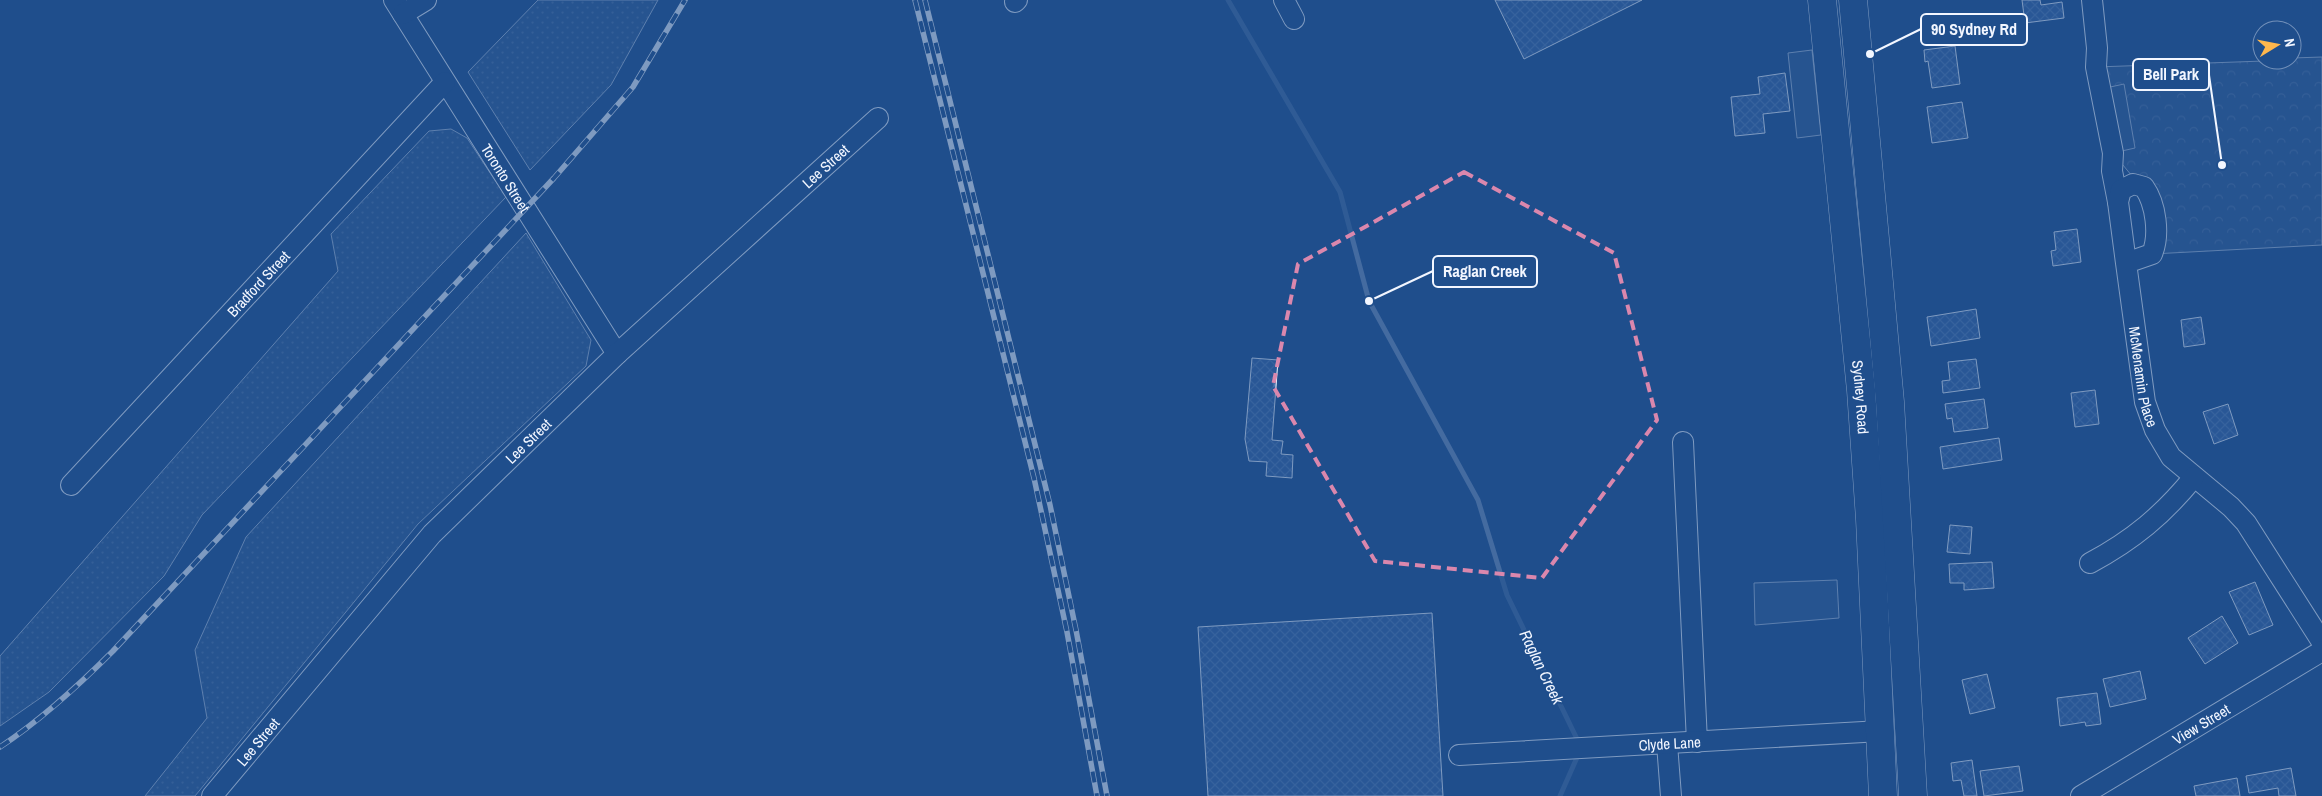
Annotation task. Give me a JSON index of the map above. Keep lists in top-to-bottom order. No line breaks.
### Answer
{"streets":{"highway":["Sydney Road"],"street":["Lee Street","Toronto Street","Bradford Street","McMenamin Place","View Street","Clyde Lane"]},"crossings":[["Lee Street","Toronto Street"],["Toronto Street","Bradford Street"],["Sydney Road","Clyde Lane"]],"water":["Raglan Creek"],"places":["90 Sydney Rd","Bell Park","Raglan Creek"],"north":"right"}
